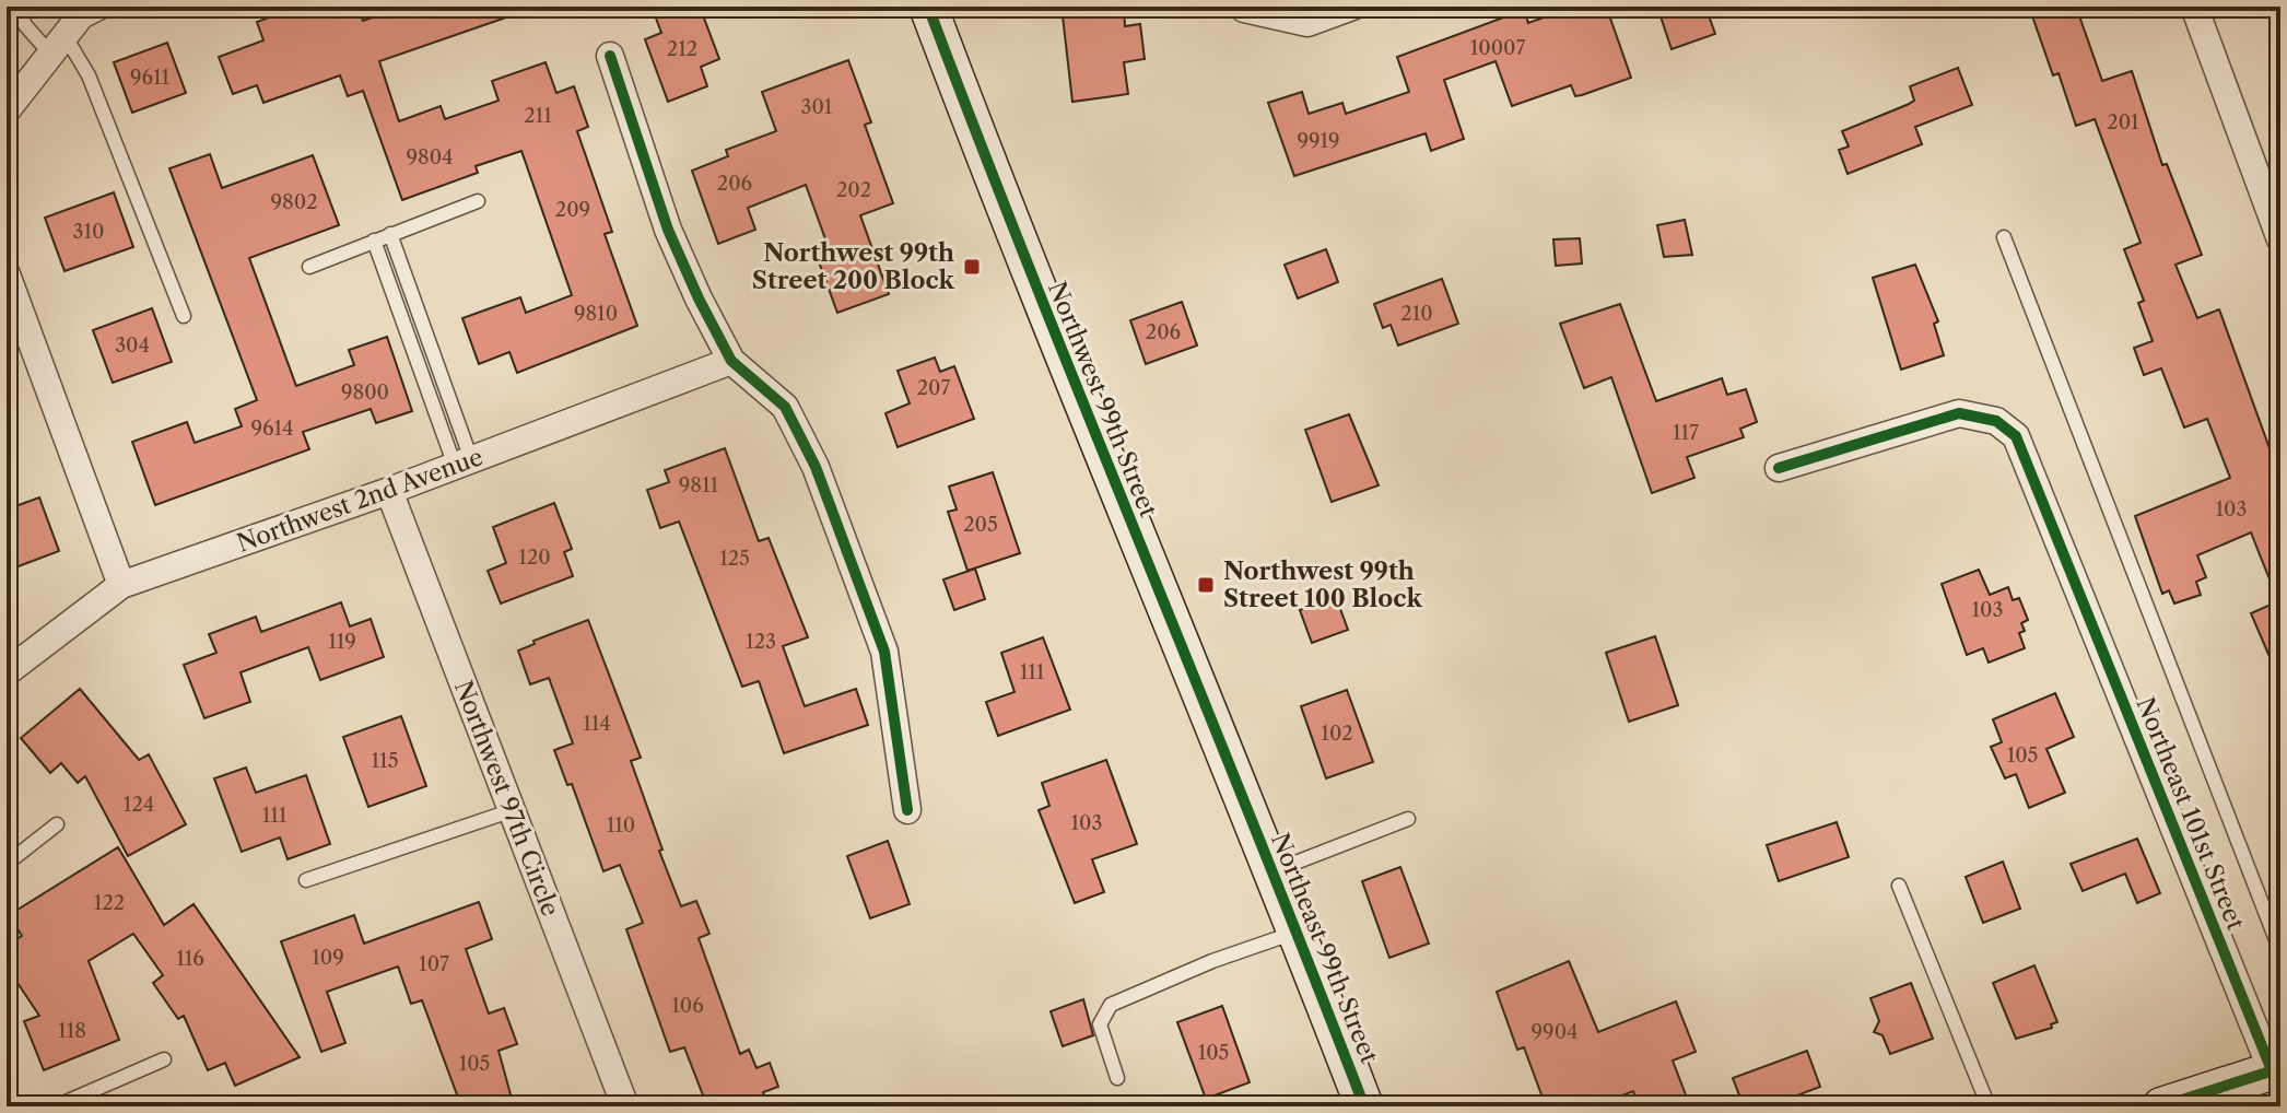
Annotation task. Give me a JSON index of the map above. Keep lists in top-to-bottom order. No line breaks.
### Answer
{"streets":{"main road":["Northwest 99th Street","Northeast 99th Street"],"street":["Northwest 2nd Avenue","Northwest 97th Circle","Northeast 101st Street"]},"crossings":[["Northwest 99th Street","Northeast 99th Street"],["Northwest 2nd Avenue","Northwest 97th Circle"]],"places":{"transit":["Northwest 99th Street 200 Block","Northwest 99th Street 100 Block"]},"house_numbers":["10007","212","9611","301","211","201","9919","9804","206","202","9802","209","310","9810","210","206","304","207","9800","9614","117","9811","103","205","120","125","103","119","123","111","114","102","105","115","124","111","103","110","122","109","116","107","106","118","9904","105","105"]}
